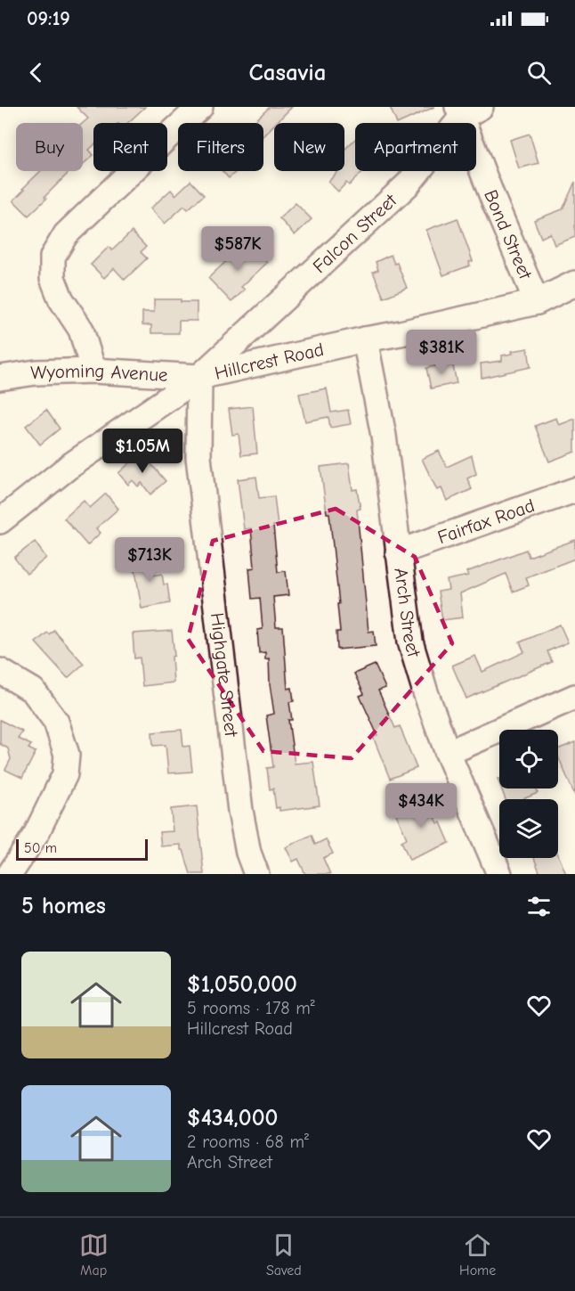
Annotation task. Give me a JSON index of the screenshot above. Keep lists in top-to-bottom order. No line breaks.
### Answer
{"streets":{"street":["Falcon Street","Bond Street","Hillcrest Road","Wyoming Avenue","Fairfax Road","Arch Street","Highgate Street"]},"crossings":[["Falcon Street","Bond Street"],["Falcon Street","Hillcrest Road"],["Falcon Street","Wyoming Avenue"],["Falcon Street","Highgate Street"],["Bond Street","Hillcrest Road"],["Hillcrest Road","Wyoming Avenue"],["Hillcrest Road","Arch Street"],["Hillcrest Road","Highgate Street"],["Wyoming Avenue","Highgate Street"],["Fairfax Road","Arch Street"]],"scale_bar":"50 m","page":{"status":"09:19","header":"Casavia","chip":["Buy","Rent","Filters","New","Apartment"],"price":["$587K","$381K","$1.05M","$713K","$434K"],"scale":"50 m","heading":"5 homes","list":[{"name":"$1,050,000","note":"5 rooms · 178 m² · Hillcrest Road"},{"name":"$434,000","note":"2 rooms · 68 m² · Arch Street"}],"tabs":["Map","Saved","Home"]}}
